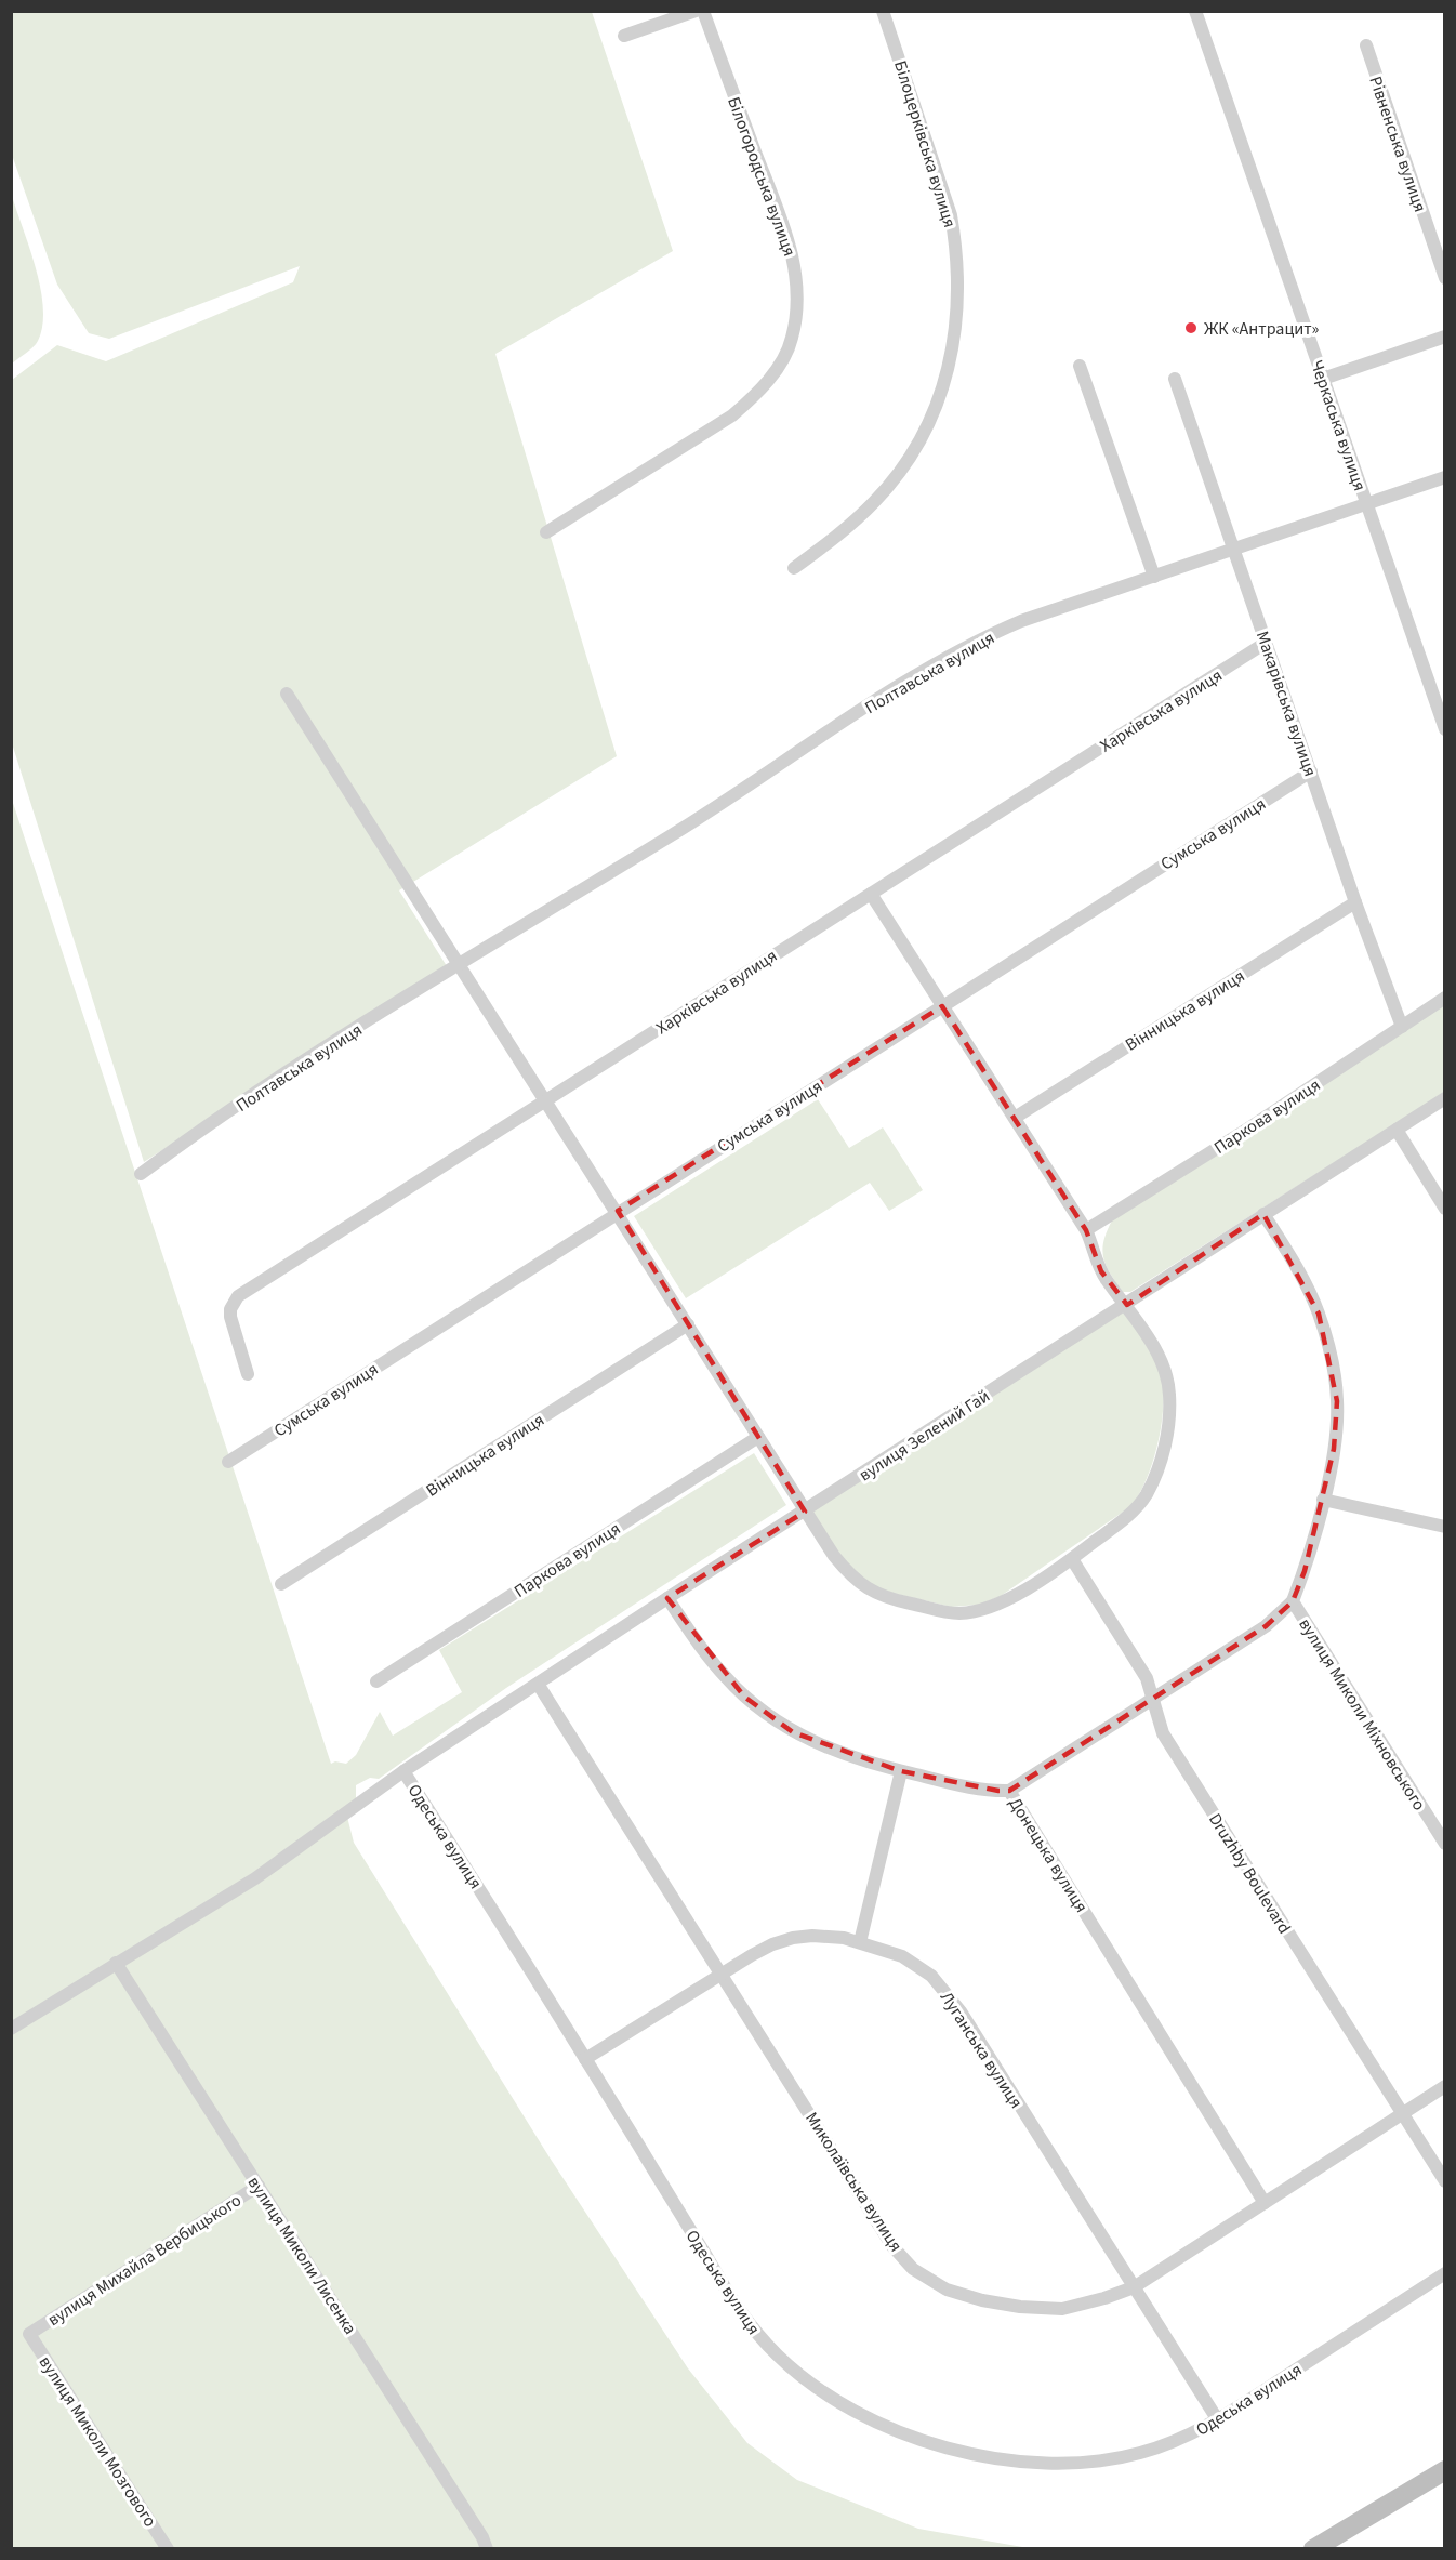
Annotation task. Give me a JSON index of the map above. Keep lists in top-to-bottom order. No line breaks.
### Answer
{"streets":{"street":["Білоцерківська вулиця","Рівненська вулиця","Білогородська вулиця","Черкаська вулиця","Полтавська вулиця","Макарівська вулиця","Харківська вулиця","Сумська вулиця","Вінницька вулиця","Паркова вулиця","вулиця Зелений Гай","вулиця Миколи Міхновського","Одеська вулиця","Донецька вулиця","Druzhby Boulevard","Луганська вулиця","Миколаївська вулиця","вулиця Миколи Лисенка","вулиця Михайла Вербицького","вулиця Миколи Мозгового"]},"crossings":[["Черкаська вулиця","Полтавська вулиця"],["Полтавська вулиця","Макарівська вулиця"],["Макарівська вулиця","Харківська вулиця"],["Макарівська вулиця","Сумська вулиця"],["Макарівська вулиця","Вінницька вулиця"],["Макарівська вулиця","Паркова вулиця"],["вулиця Зелений Гай","вулиця Миколи Міхновського"],["вулиця Зелений Гай","Одеська вулиця"],["вулиця Зелений Гай","Донецька вулиця"],["вулиця Зелений Гай","Миколаївська вулиця"],["вулиця Зелений Гай","вулиця Миколи Лисенка"],["Одеська вулиця","Луганська вулиця"],["Донецька вулиця","Миколаївська вулиця"],["Druzhby Boulevard","Миколаївська вулиця"],["Луганська вулиця","Миколаївська вулиця"],["вулиця Миколи Лисенка","вулиця Михайла Вербицького"],["вулиця Михайла Вербицького","вулиця Миколи Мозгового"]],"places":["ЖК «Антрацит»"]}
